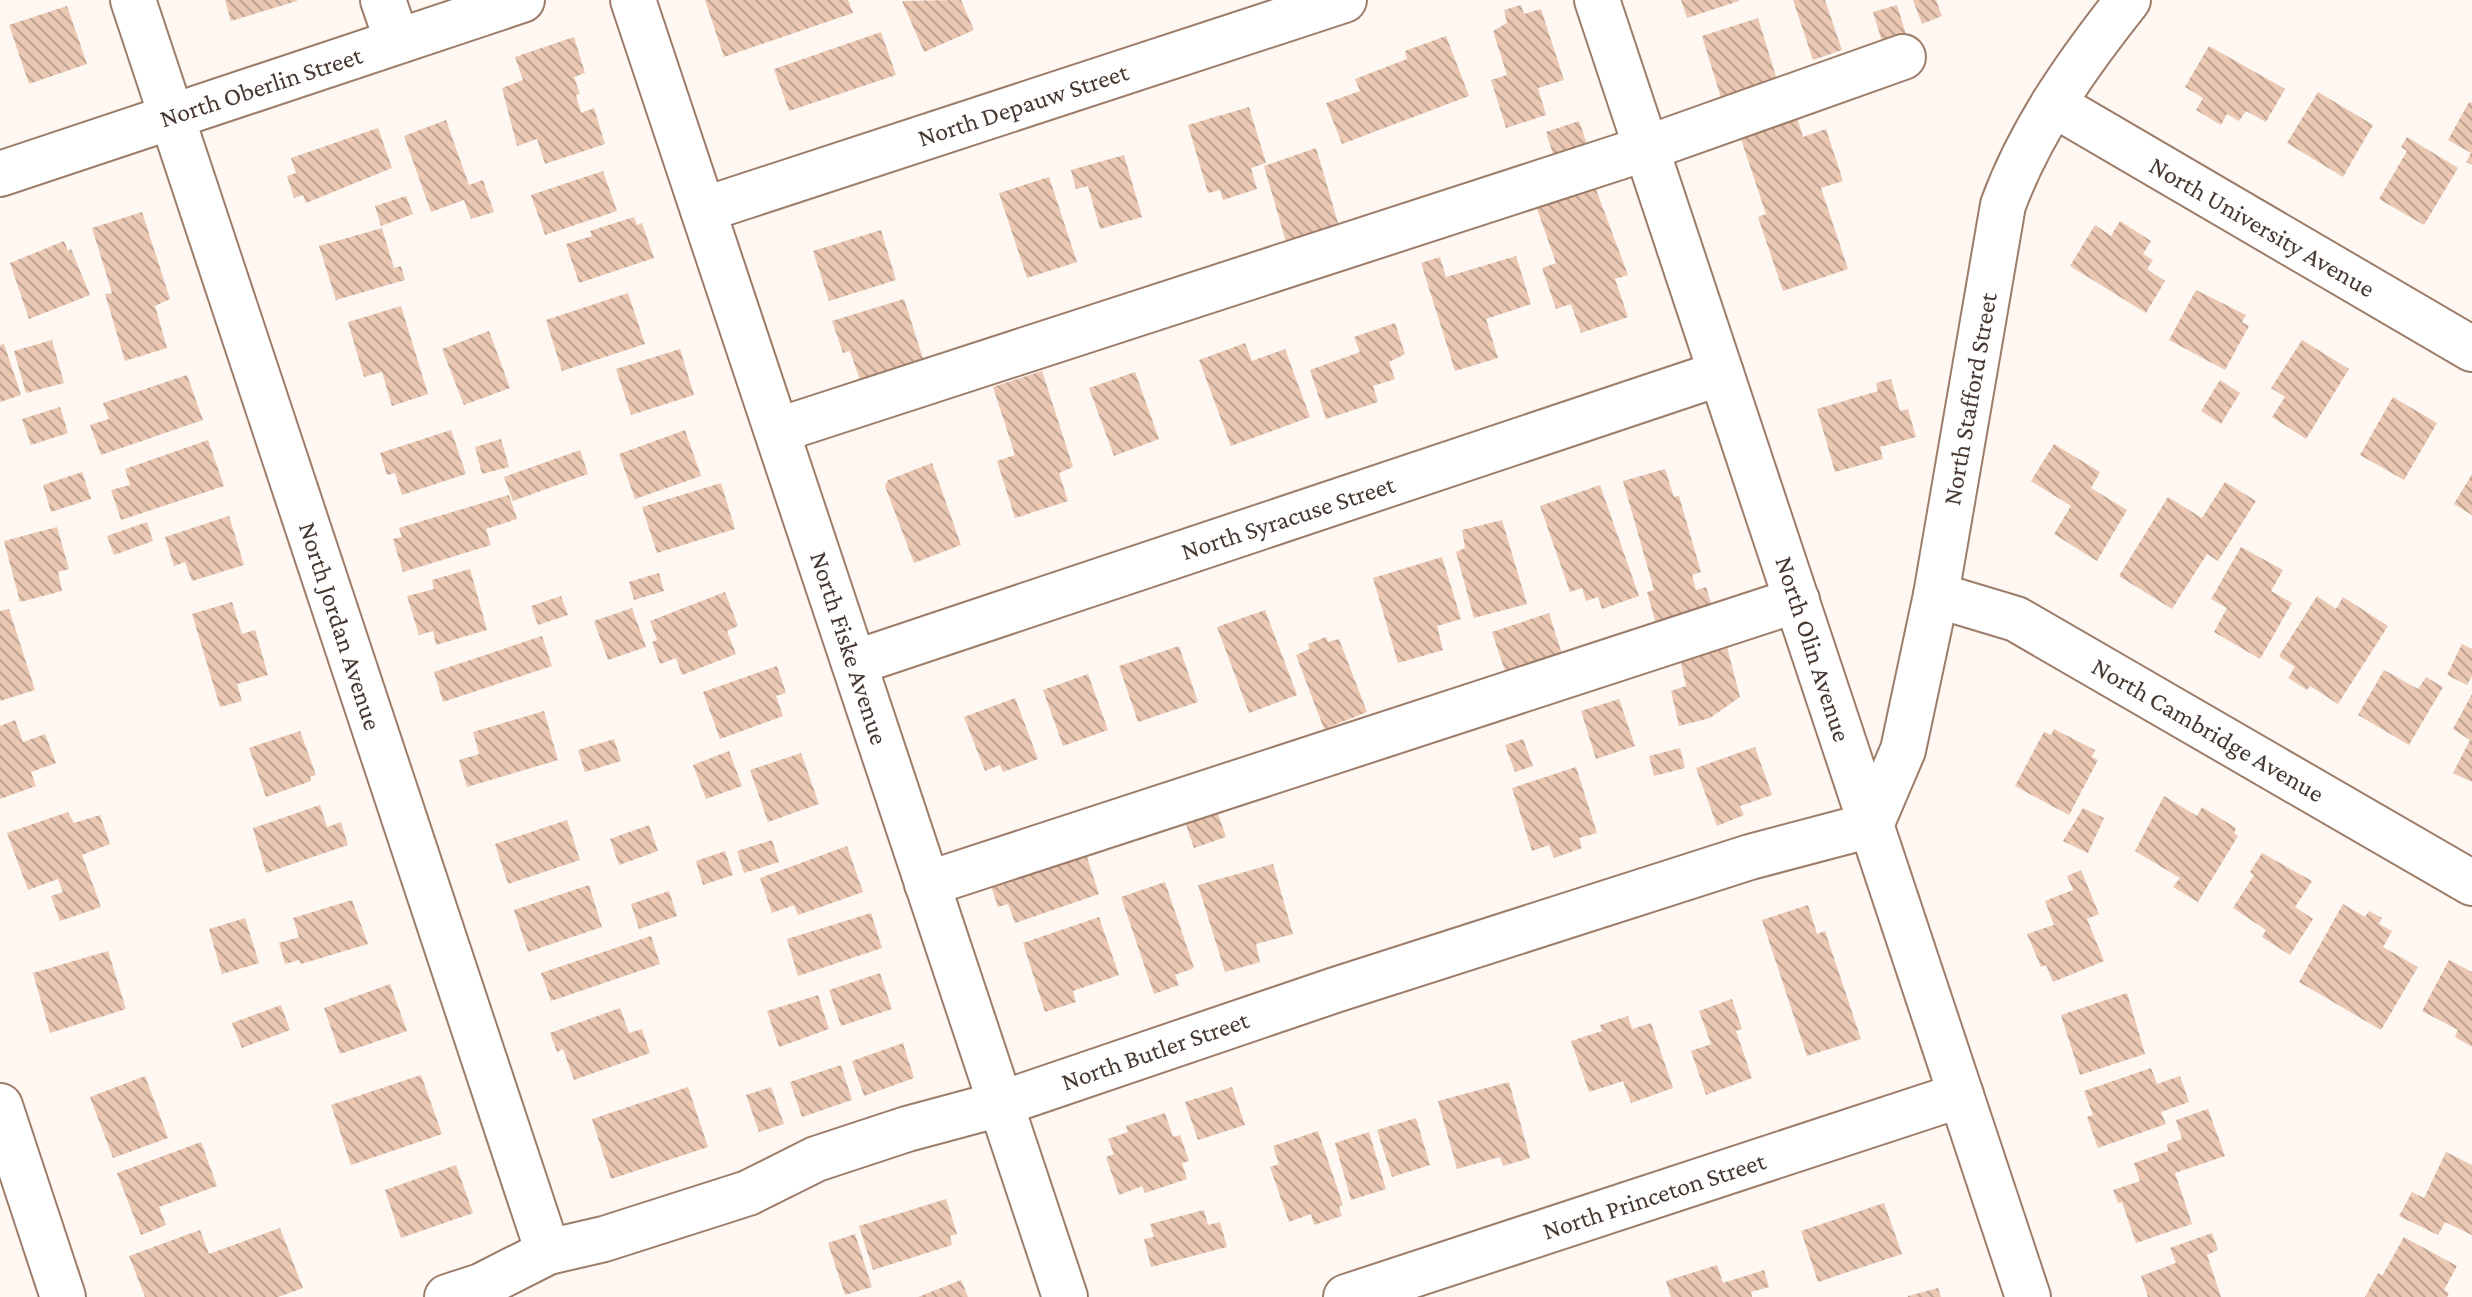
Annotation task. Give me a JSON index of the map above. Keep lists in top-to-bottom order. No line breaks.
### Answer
{"streets":{"street":["North Oberlin Street","North Depauw Street","North University Avenue","North Stafford Street","North Syracuse Street","North Jordan Avenue","North Fiske Avenue","North Olin Avenue","North Cambridge Avenue","North Butler Street","North Princeton Street"]},"crossings":[["North Oberlin Street","North Jordan Avenue"],["North Depauw Street","North Fiske Avenue"],["North University Avenue","North Stafford Street"],["North Stafford Street","North Olin Avenue"],["North Stafford Street","North Cambridge Avenue"],["North Stafford Street","North Butler Street"],["North Syracuse Street","North Fiske Avenue"],["North Syracuse Street","North Olin Avenue"],["North Jordan Avenue","North Butler Street"],["North Fiske Avenue","North Butler Street"],["North Olin Avenue","North Butler Street"],["North Olin Avenue","North Princeton Street"]]}
